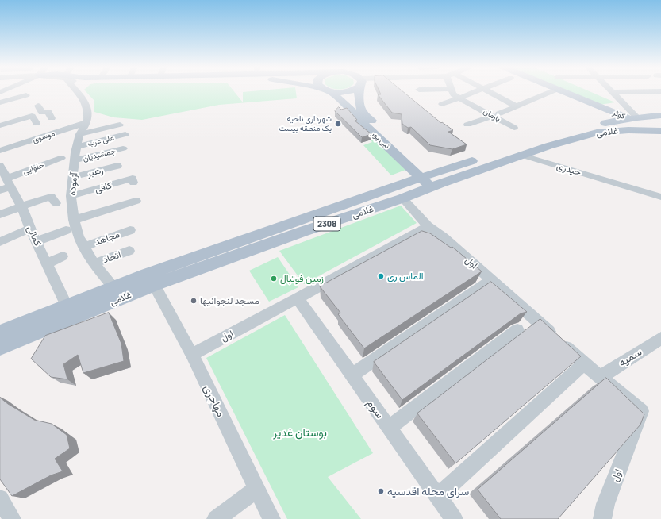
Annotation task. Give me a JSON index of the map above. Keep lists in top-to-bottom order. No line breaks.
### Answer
{"streets":{"main road":["کوثر","غلامی","نبی پور","2308"],"street":["بارمان","موسوی","علی عرب","جمشیدیان","حلوایی","حیدری","رهبر","آزموده","کافی","کمالی","مجاهد","اتحاد","اول","سمیه","مهاجری","سوم"]},"crossings":[["کوثر","غلامی"],["غلامی","نبی پور"],["غلامی","حیدری"],["غلامی","آزموده"],["غلامی","کمالی"],["غلامی","مهاجری"],["موسوی","آزموده"],["علی عرب","آزموده"],["جمشیدیان","آزموده"],["حلوایی","کمالی"],["رهبر","آزموده"],["آزموده","کافی"],["آزموده","مجاهد"],["آزموده","اتحاد"],["اول","سمیه"],["اول","مهاجری"],["اول","سوم"]],"parks":["بوستان غدیر"],"places":["شهرداری ناحیه یک منطقه بیست","الماس ری","زمین فوتبال","مسجد لنجوانیها","سرای محله اقدسیه"]}
